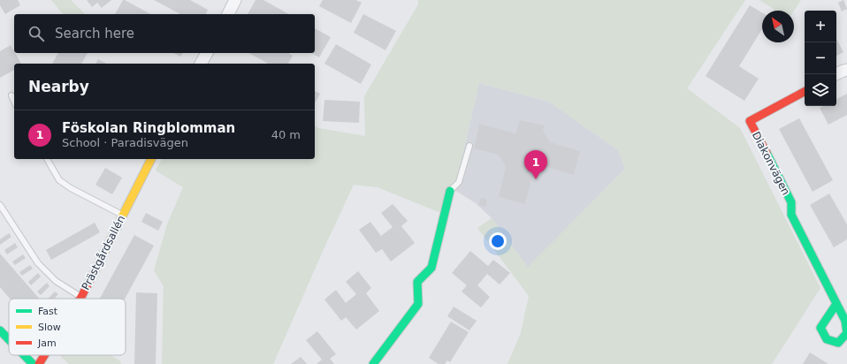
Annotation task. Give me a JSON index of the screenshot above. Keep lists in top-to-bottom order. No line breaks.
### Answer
{"streets":{"street":["Diakonvägen","Prästgårdsallén"]},"legend":["Fast","Slow","Jam"],"north":"top left","page":{"map_buttons":["+","−"],"search":"Search here","heading":"Nearby","list":[{"mark":"1","name":"Föskolan Ringblomman","note":"School · Paradisvägen","value":"40 m"}],"pins":"1"}}
